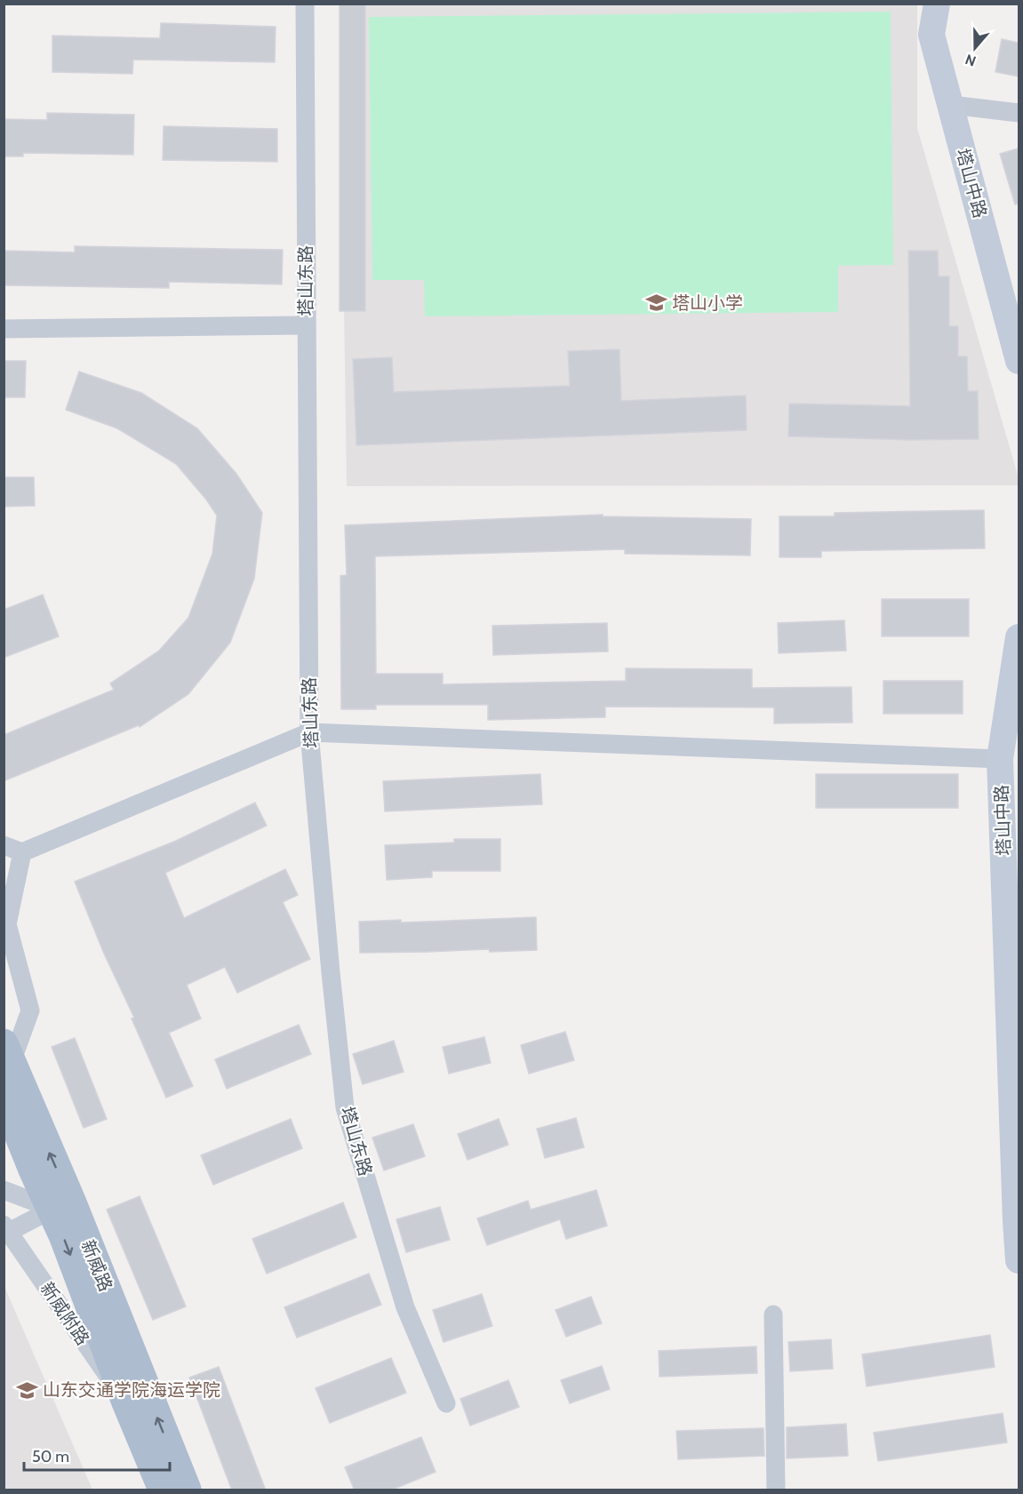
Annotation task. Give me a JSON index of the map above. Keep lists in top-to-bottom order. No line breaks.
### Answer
{"streets":{"main road":["新威路"],"street":["塔山中路","塔山东路","新威附路"]},"crossings":[["新威路","新威附路"]],"places":{"school or university":["塔山小学","山东交通学院海运学院"]},"scale_bar":"50 m","north":"bottom"}
